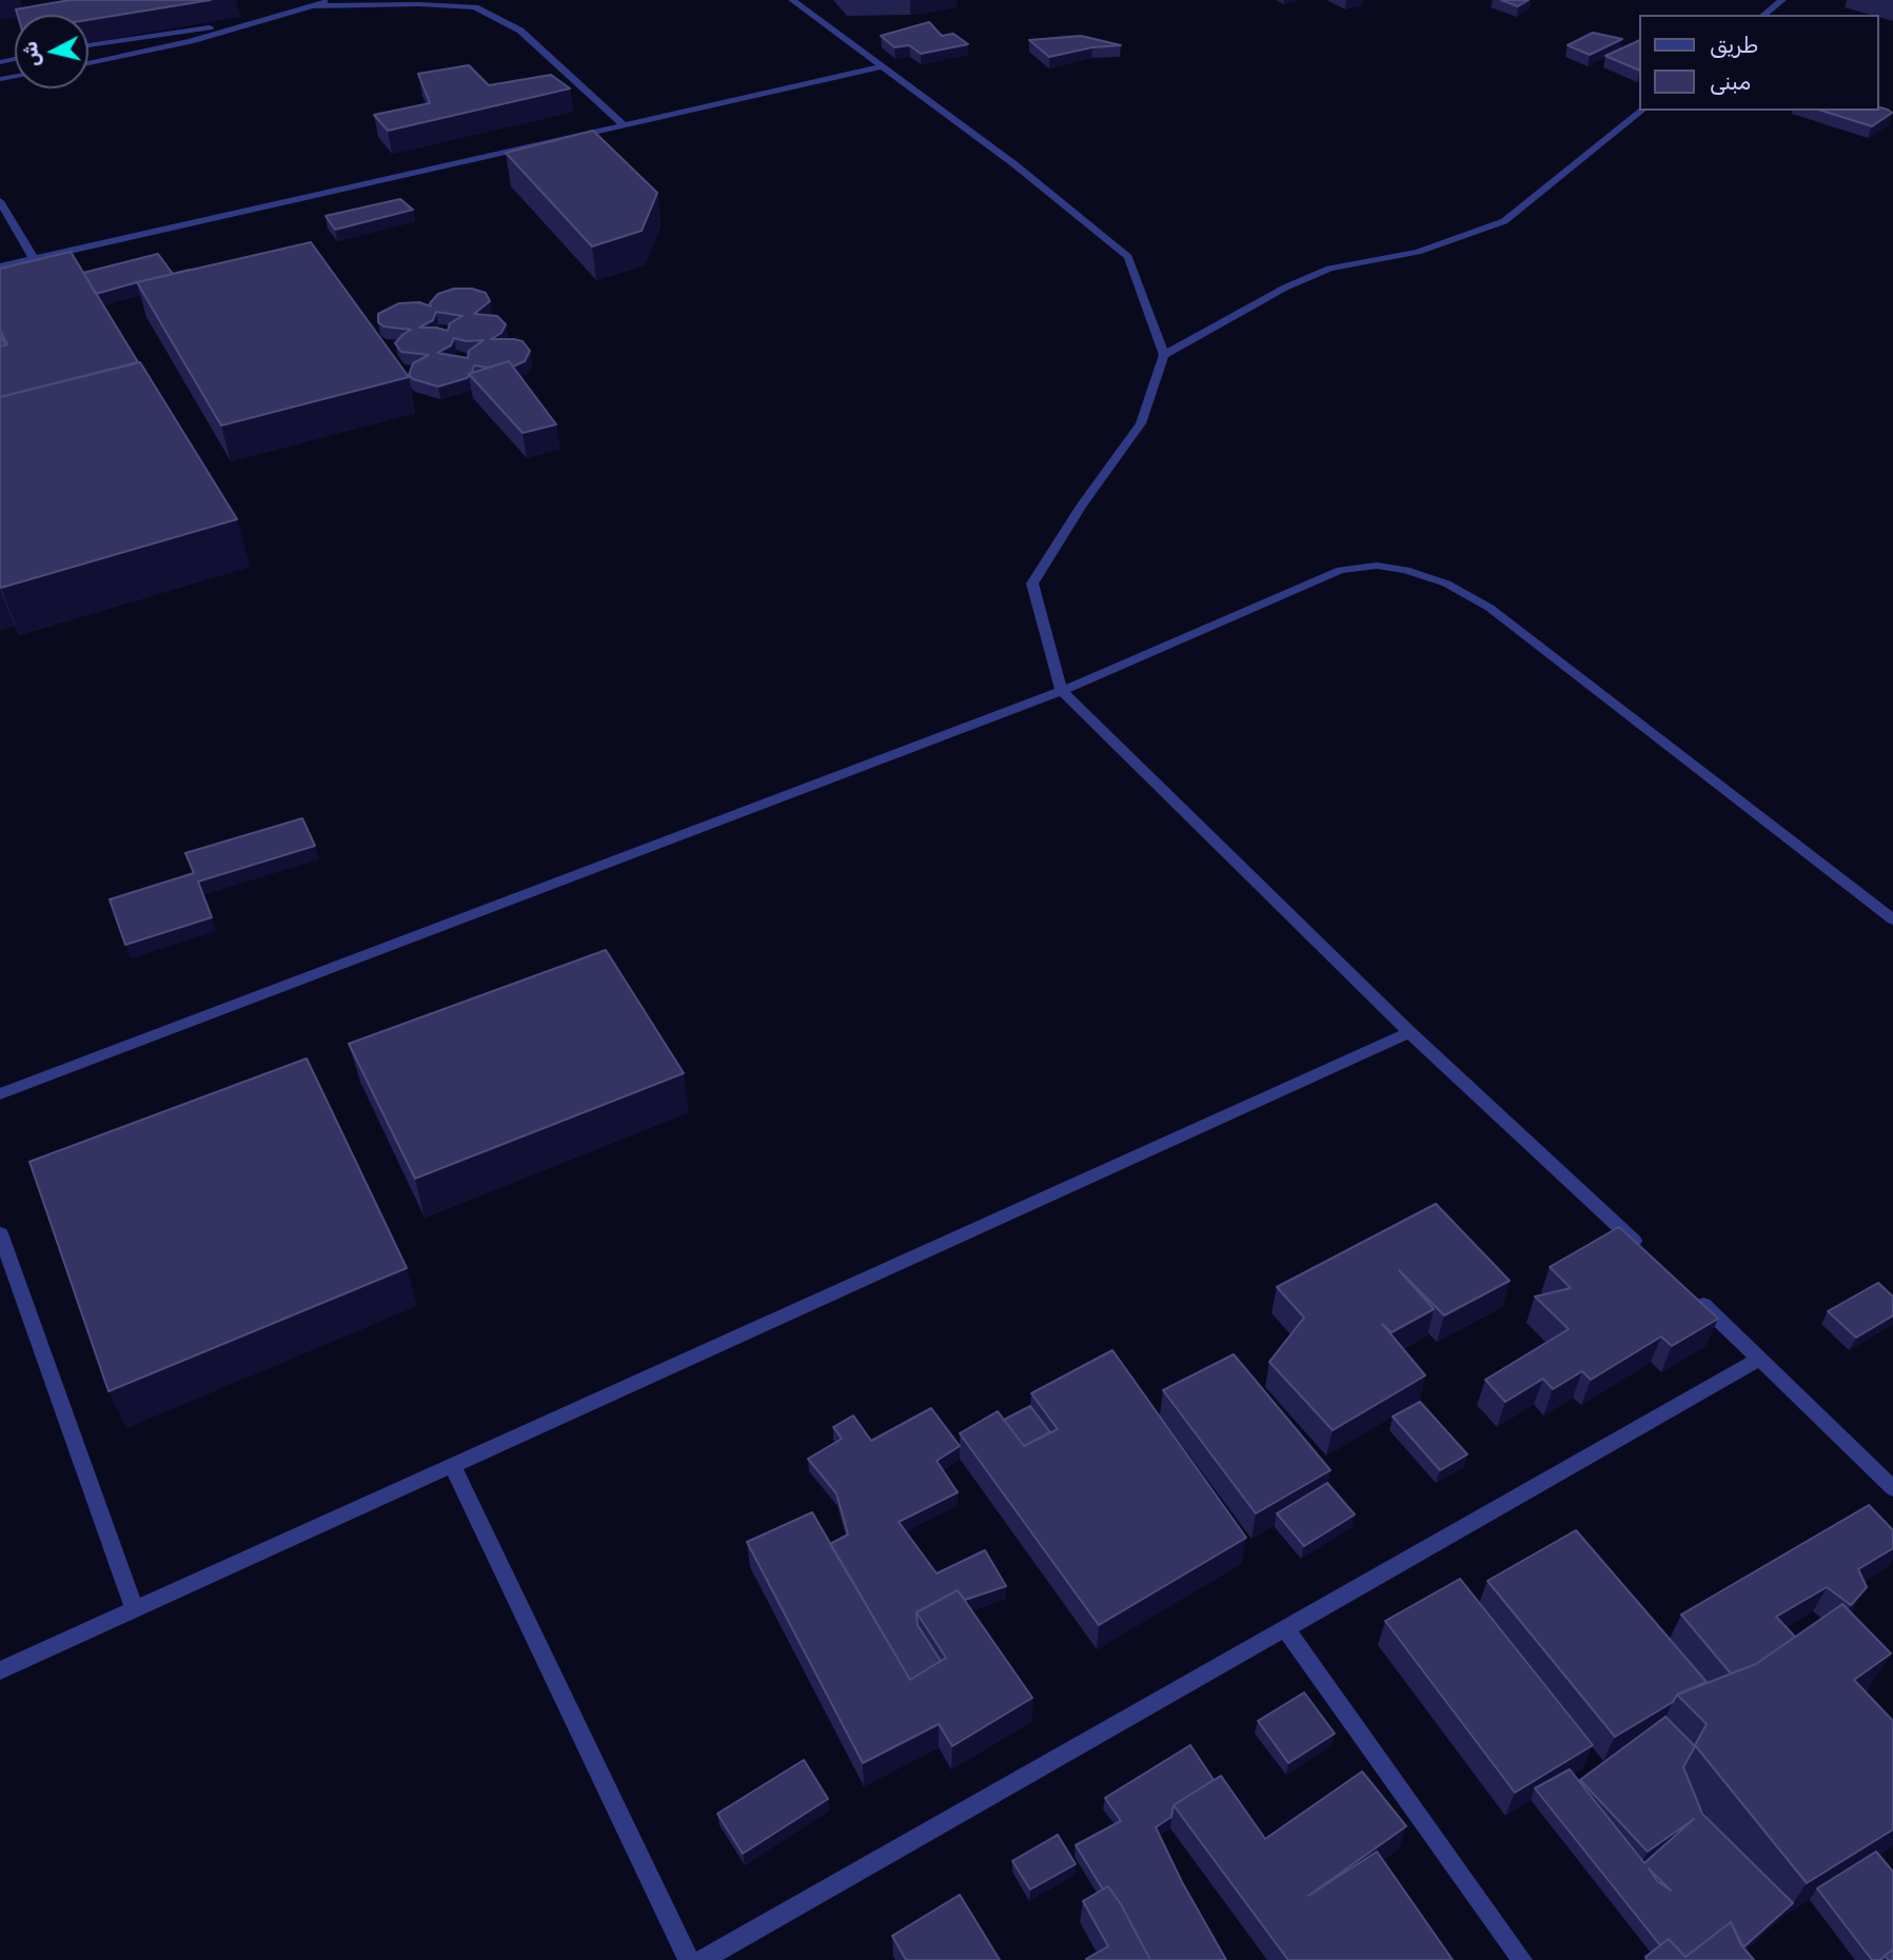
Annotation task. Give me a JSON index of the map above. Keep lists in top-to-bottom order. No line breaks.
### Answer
{"legend":["طريق","مبنى"],"north":"left"}
